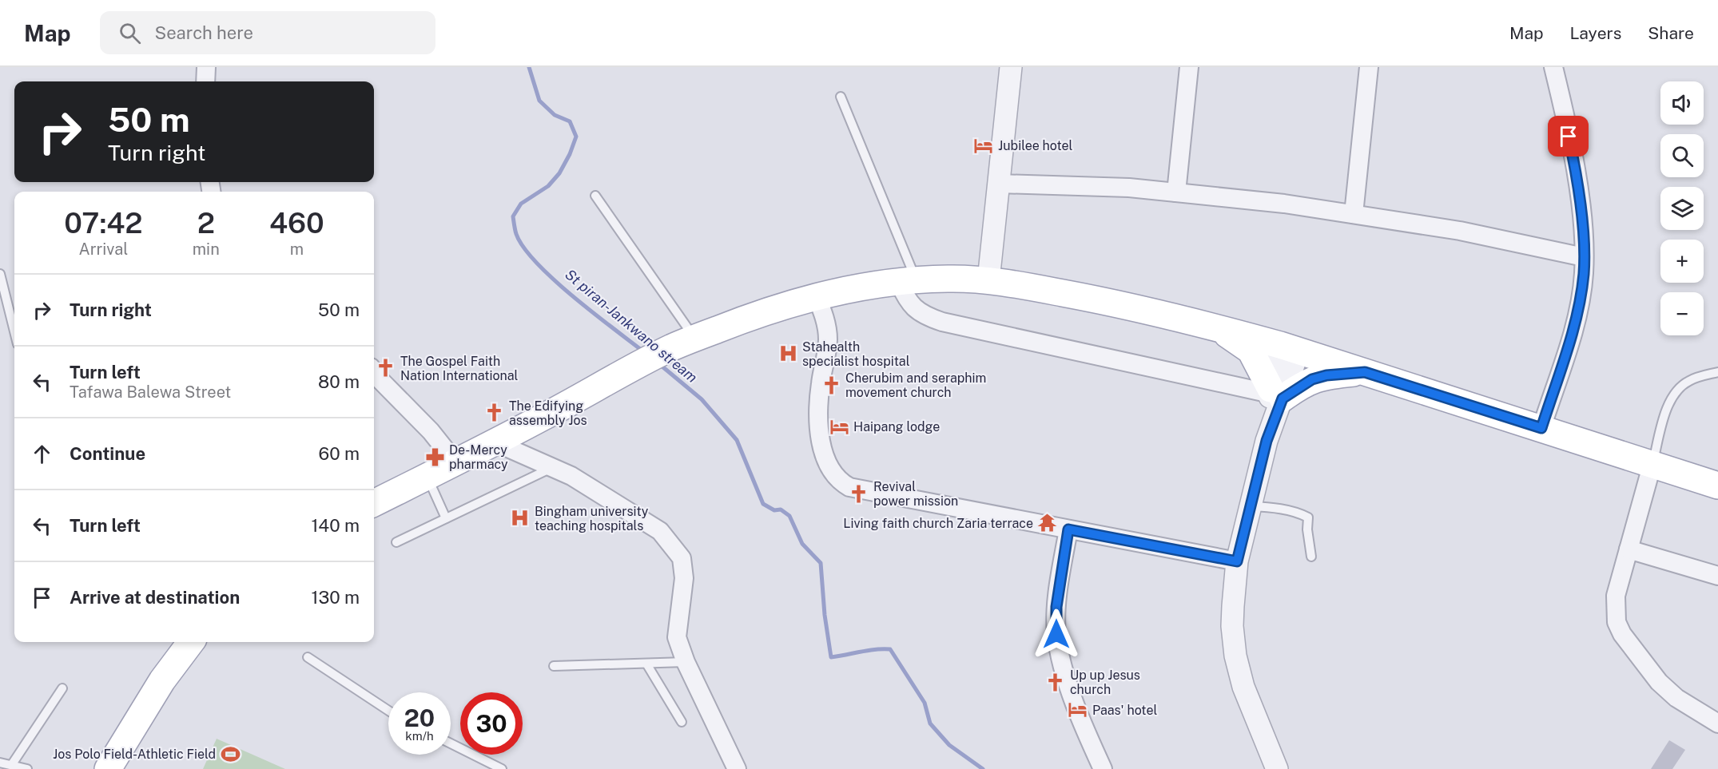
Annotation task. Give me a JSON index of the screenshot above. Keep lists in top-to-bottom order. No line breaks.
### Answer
{"water":["St piran-Jankwano stream"],"places":{"hotel":["Jubilee hotel","Haipang lodge","Paas' hotel"],"hospital":["Stahealth specialist hospital","Bingham university teaching hospitals"],"church":["The Gospel Faith Nation International","Cherubim and seraphim movement church","The Edifying assembly Jos","Revival power mission","Up up Jesus church"],"pharmacy":["De-Mercy pharmacy"],"temple":["Living faith church Zaria terrace"],"sports":["Jos Polo Field-Athletic Field"]},"page":{"header":"Map","search":"Search here","nav":["Map","Layers","Share"],"map_buttons":["+","−"],"turn":["50 m","Turn right"],"eta":["07:42","Arrival","2","min","460","m"],"list":[{"name":"Turn right","value":"50 m"},{"name":"Turn left","note":"Tafawa Balewa Street","value":"80 m"},{"name":"Continue","value":"60 m"},{"name":"Turn left","value":"140 m"},{"name":"Arrive at destination","value":"130 m"}],"speed":"20 km/h","limit":"30"}}
